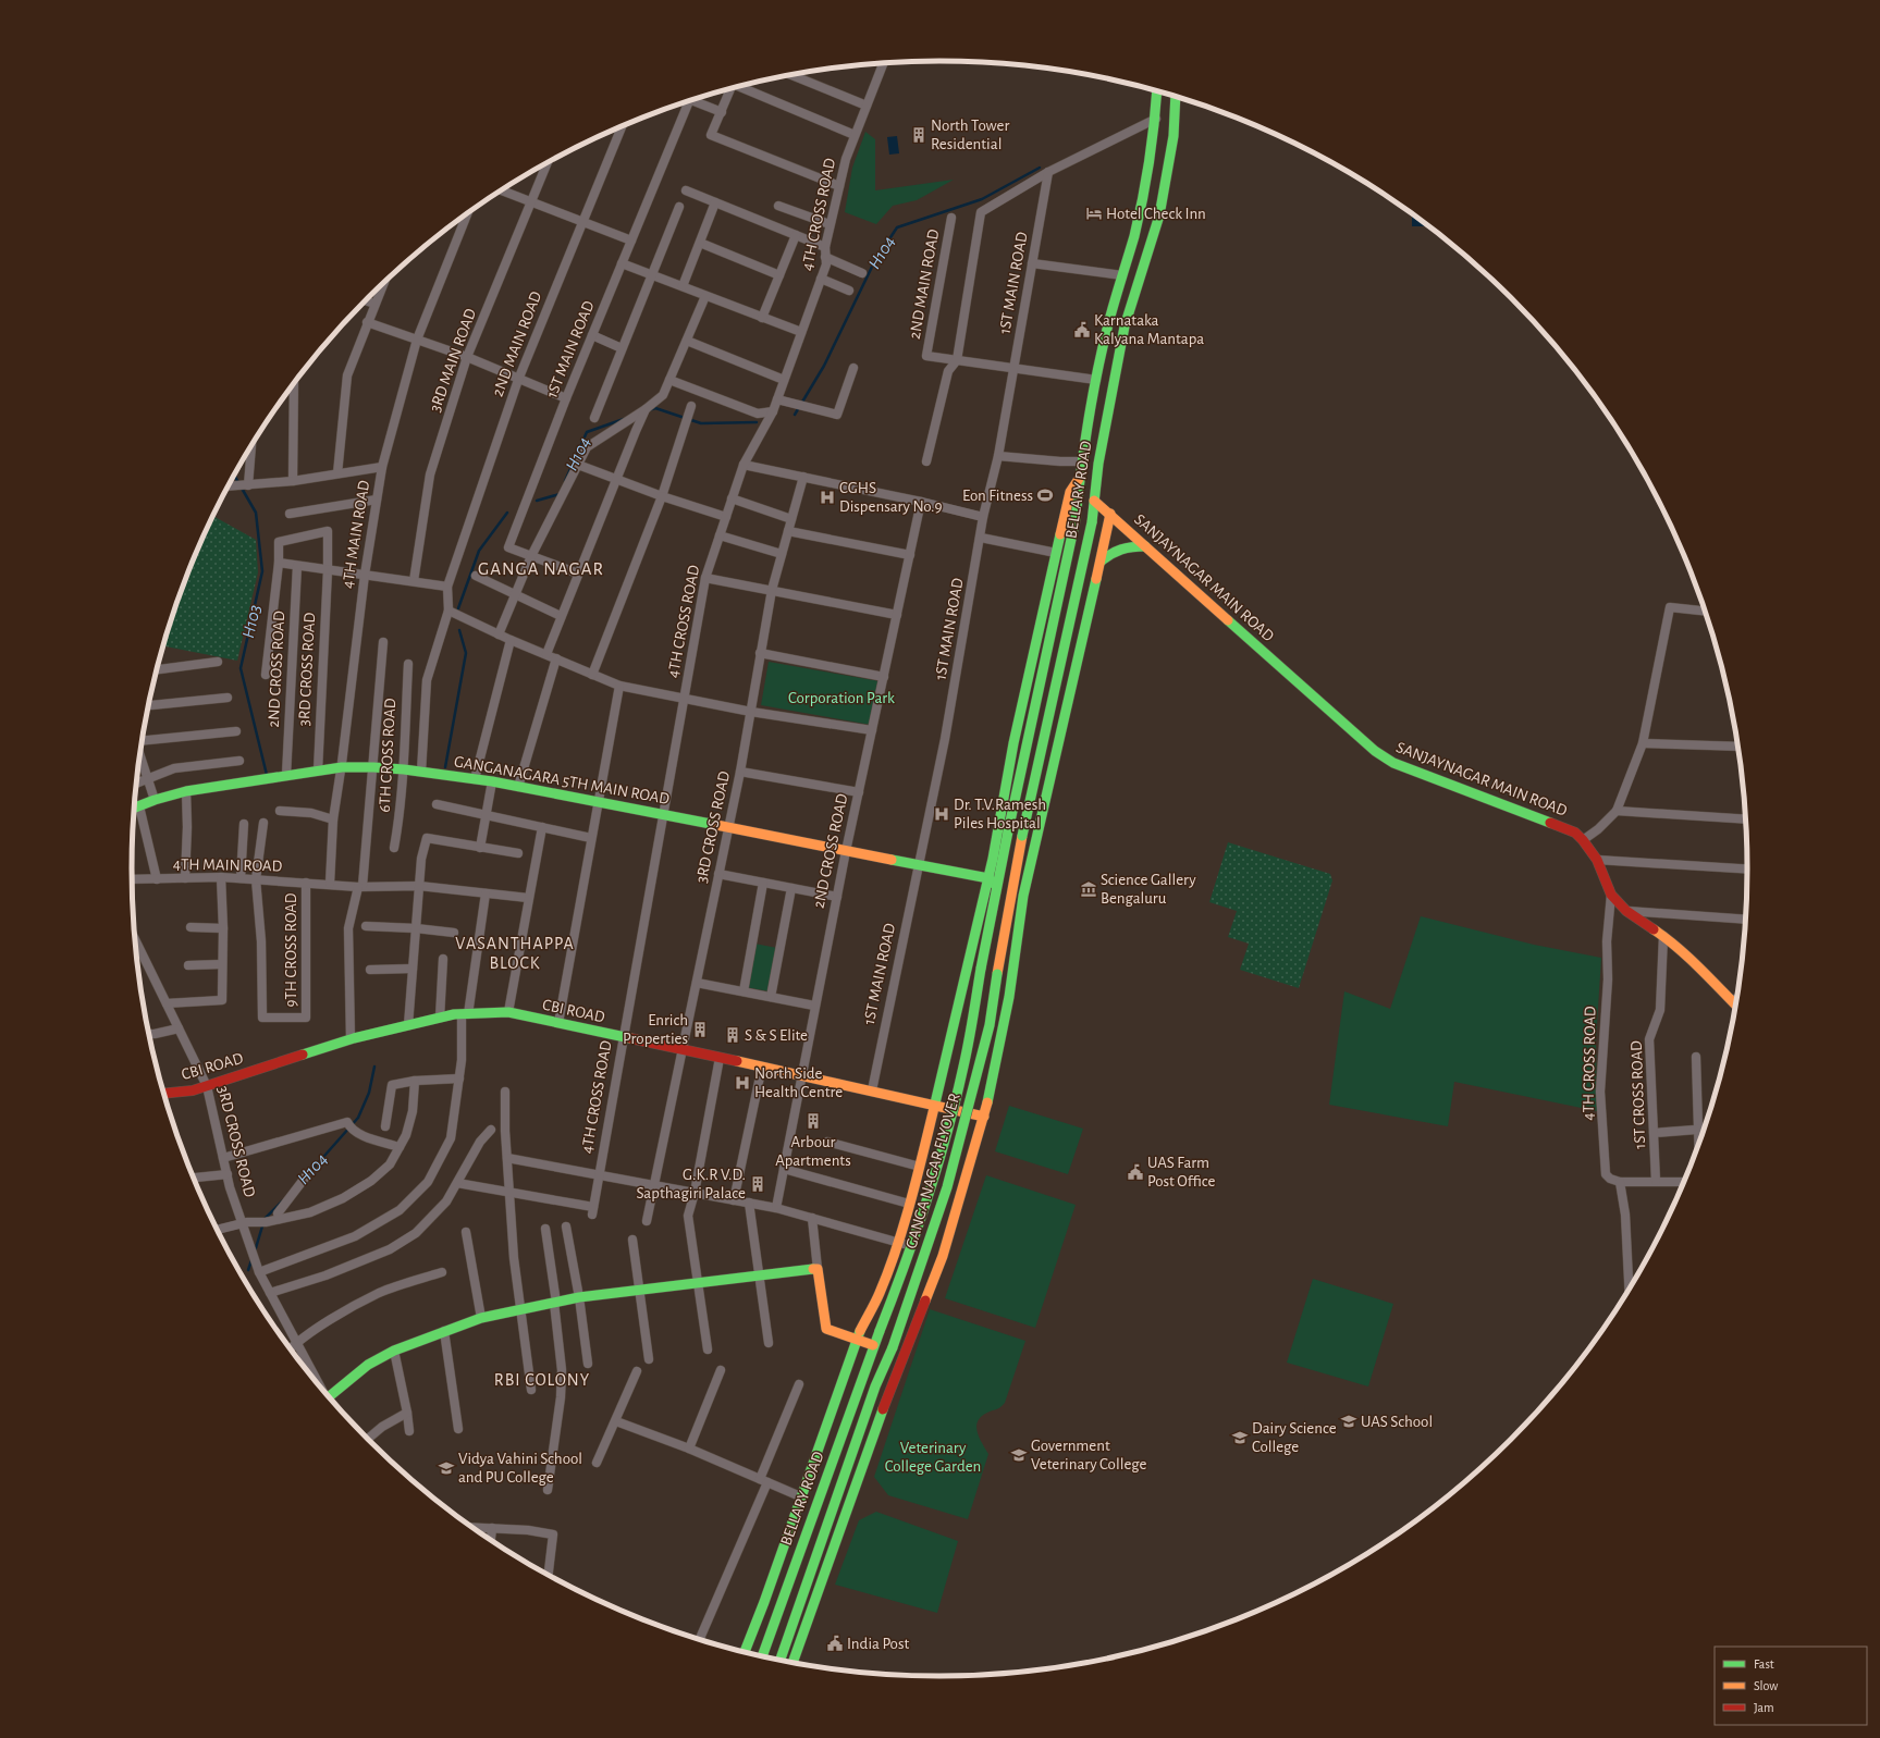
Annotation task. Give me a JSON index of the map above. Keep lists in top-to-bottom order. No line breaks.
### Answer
{"streets":{"main road":["BELLARY ROAD","SANJAYNAGAR MAIN ROAD","GANGANAGARA 5TH MAIN ROAD","CBI ROAD","GANGA NAGAR FLYOVER"],"street":["4TH CROSS ROAD","1ST MAIN ROAD","2ND MAIN ROAD","3RD MAIN ROAD","4TH MAIN ROAD","2ND CROSS ROAD","3RD CROSS ROAD","6TH CROSS ROAD","9TH CROSS ROAD","1ST CROSS ROAD"]},"crossings":[["4TH CROSS ROAD","SANJAYNAGAR MAIN ROAD"],["4TH CROSS ROAD","GANGANAGARA 5TH MAIN ROAD"],["4TH CROSS ROAD","CBI ROAD"],["1ST MAIN ROAD","GANGANAGARA 5TH MAIN ROAD"],["1ST MAIN ROAD","CBI ROAD"],["BELLARY ROAD","SANJAYNAGAR MAIN ROAD"],["BELLARY ROAD","GANGA NAGAR FLYOVER"],["4TH MAIN ROAD","GANGANAGARA 5TH MAIN ROAD"],["4TH MAIN ROAD","9TH CROSS ROAD"],["SANJAYNAGAR MAIN ROAD","1ST CROSS ROAD"],["2ND CROSS ROAD","GANGANAGARA 5TH MAIN ROAD"],["2ND CROSS ROAD","CBI ROAD"],["3RD CROSS ROAD","GANGANAGARA 5TH MAIN ROAD"],["3RD CROSS ROAD","CBI ROAD"],["6TH CROSS ROAD","GANGANAGARA 5TH MAIN ROAD"]],"districts":["GANGA NAGAR","VASANTHAPPA BLOCK","RBI COLONY"],"water":["H104","H103"],"parks":["Corporation Park","Veterinary College Garden"],"places":{"building":["North Tower Residential","Enrich Properties","S & S Elite","Arbour Apartments","G.K.R V.D. Sapthagiri Palace"],"hotel":["Hotel Check Inn"],"public building":["Karnataka Kalyana Mantapa","UAS Farm Post Office","India Post"],"sports":["Eon Fitness"],"hospital":["CGHS Dispensary No.9","Dr. T.V.Ramesh Piles Hospital","North Side Health Centre"],"museum":["Science Gallery Bengaluru"],"school or university":["UAS School","Dairy Science College","Government Veterinary College","Vidya Vahini School and PU College"]},"legend":["Fast","Slow","Jam"]}
